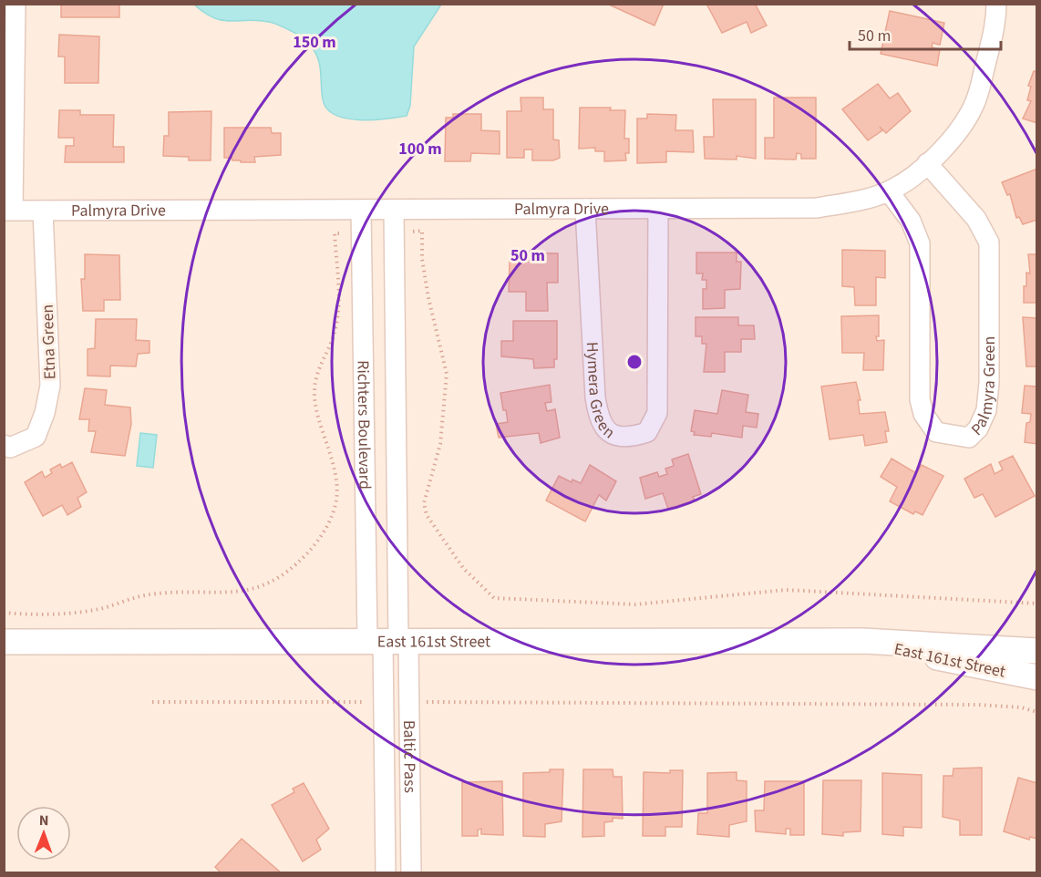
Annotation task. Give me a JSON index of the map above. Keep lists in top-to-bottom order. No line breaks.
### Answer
{"streets":{"street":["Palmyra Drive","Etna Green","Palmyra Green","Hymera Green","Richters Boulevard","East 161st Street","Baltic Pass"]},"crossings":[["Palmyra Drive","Etna Green"],["Palmyra Drive","Palmyra Green"],["Palmyra Drive","Hymera Green"],["Palmyra Drive","Richters Boulevard"],["Richters Boulevard","East 161st Street"],["Richters Boulevard","Baltic Pass"],["East 161st Street","Baltic Pass"]],"scale_bar":"50 m","north":"top","rings":["150 m","100 m","50 m"]}
